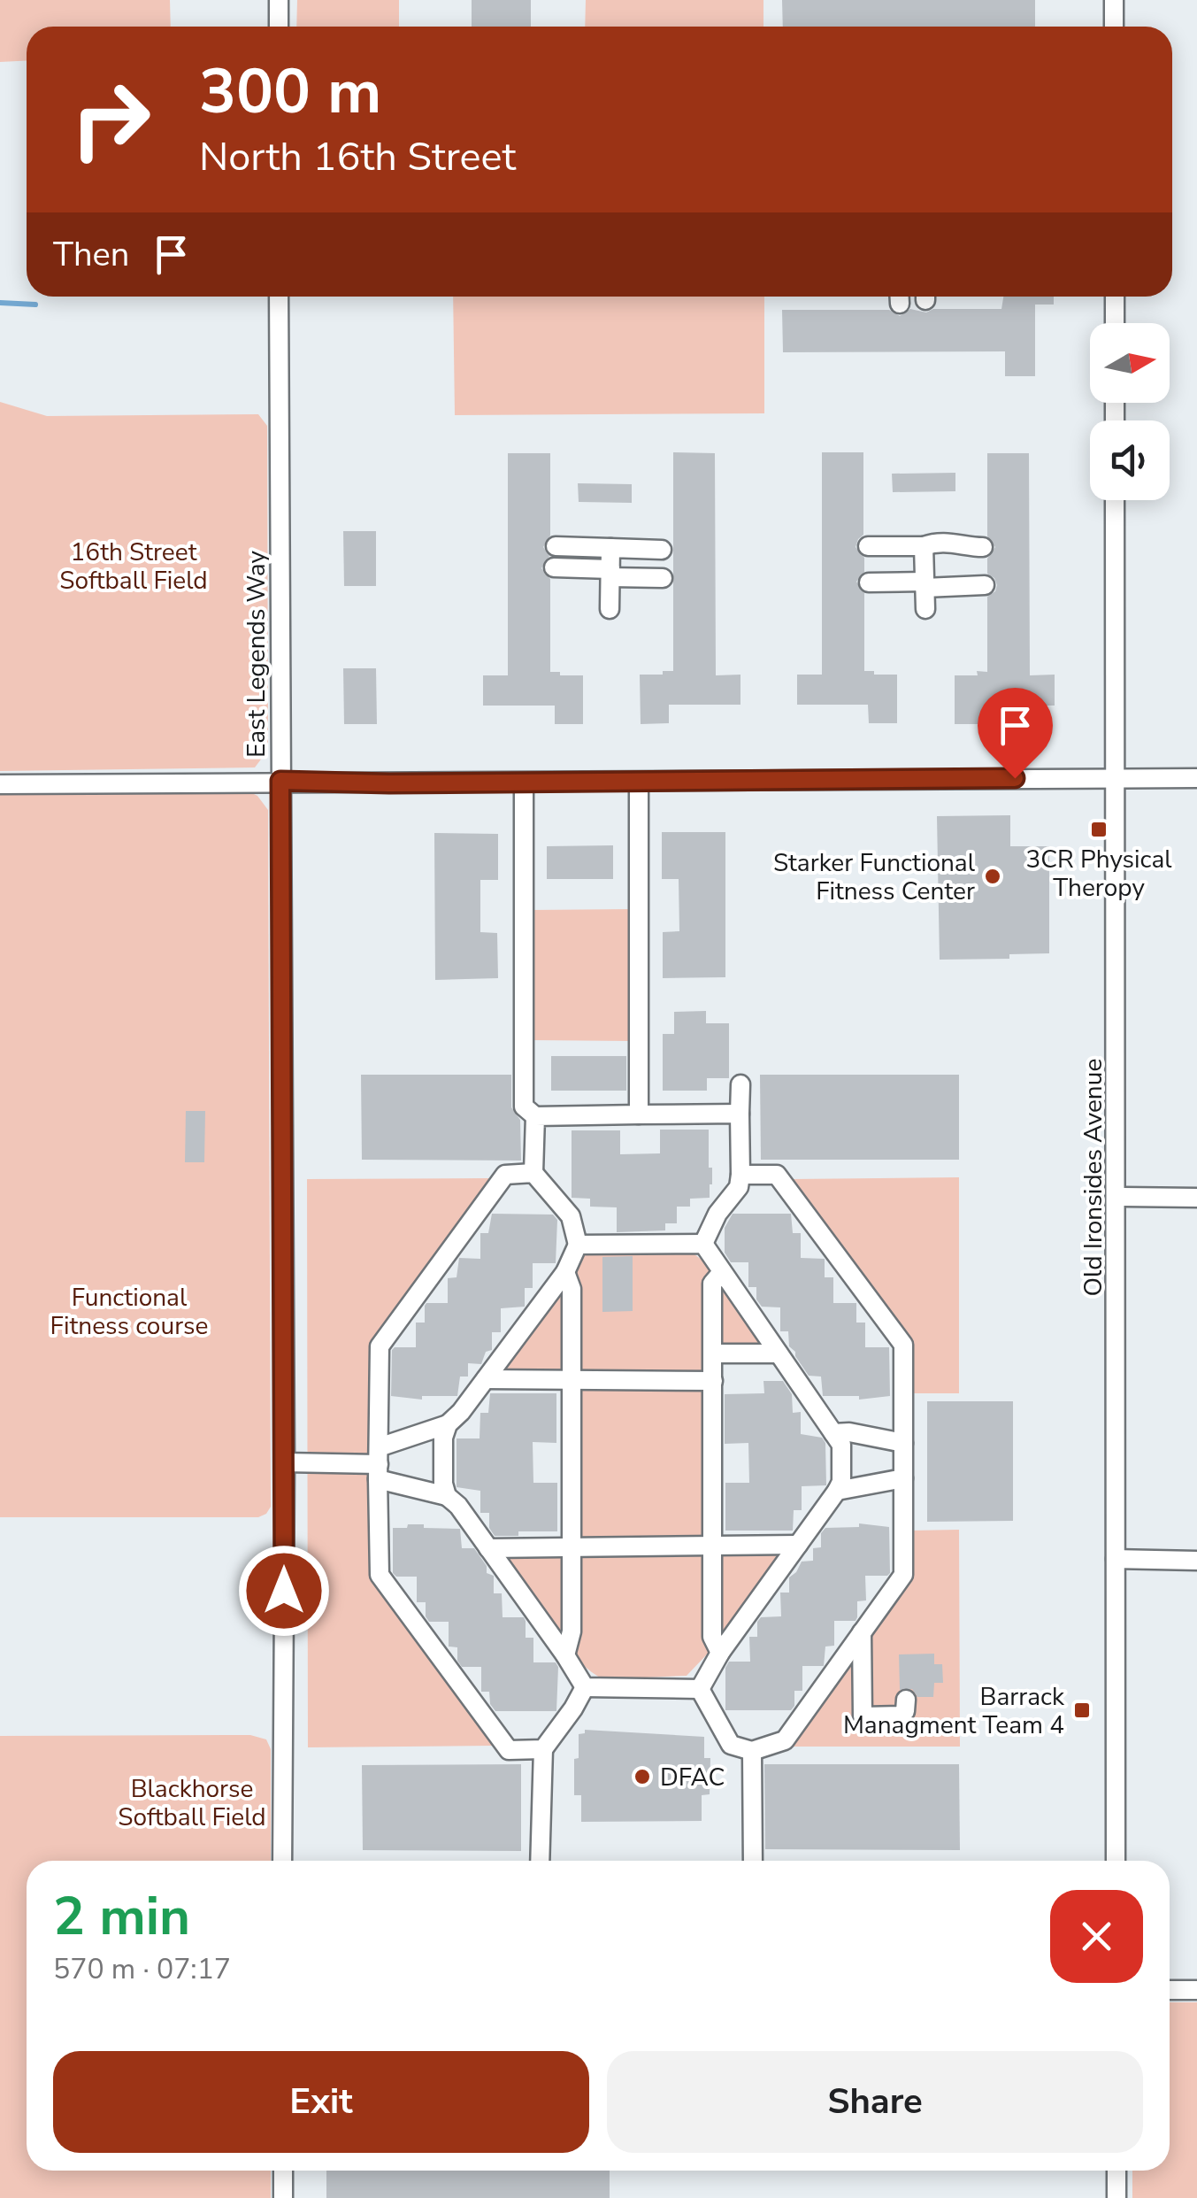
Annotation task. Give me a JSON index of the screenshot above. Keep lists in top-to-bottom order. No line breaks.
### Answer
{"streets":{"street":["East Legends Way","Old Ironsides Avenue"]},"parks":["16th Street Softball Field","Functional Fitness course","Blackhorse Softball Field"],"places":{"transit":["3CR Physical Theropy","Barrack Managment Team 4"],"other":["Starker Functional Fitness Center","DFAC"]},"north":"right","page":{"turn":["300 m","North 16th Street"],"then":"Then","heading":["2 min","570 m · 07:17"],"buttons":["Exit","Share"]}}
